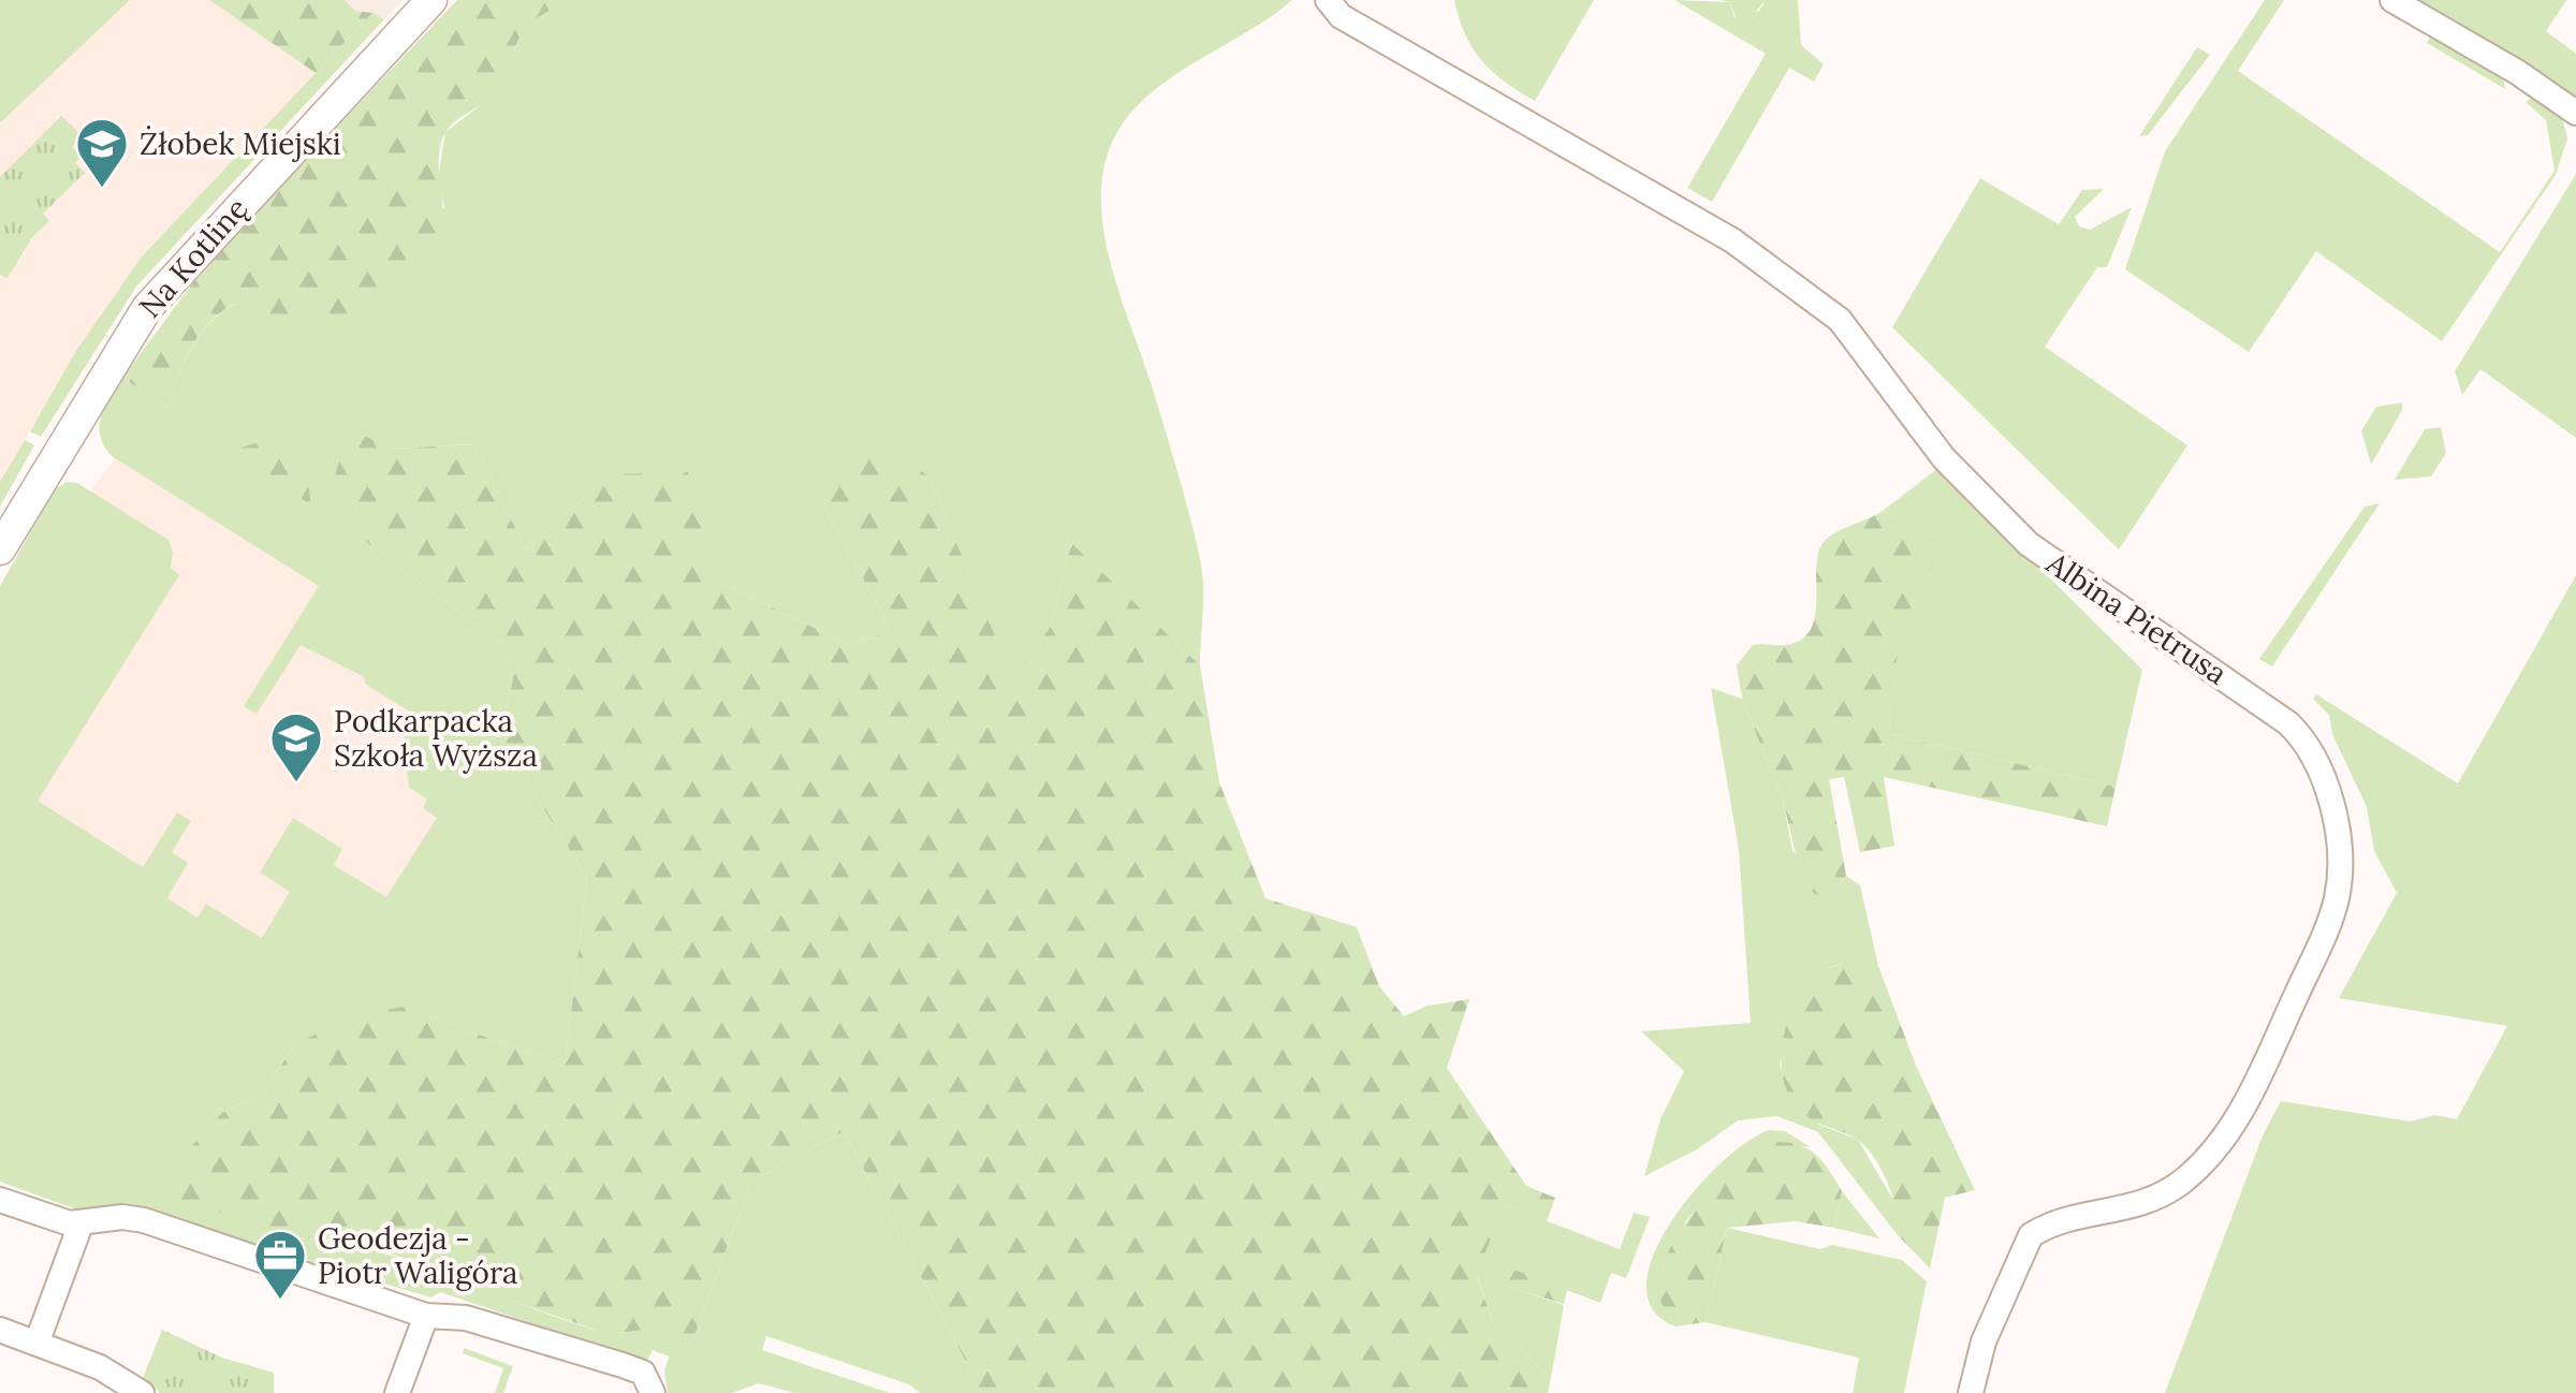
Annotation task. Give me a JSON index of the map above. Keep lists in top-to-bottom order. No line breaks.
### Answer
{"streets":{"street":["Na Kotlinę","Albina Pietrusa"]},"places":{"school or university":["Żłobek Miejski","Podkarpacka Szkoła Wyższa"],"office":["Geodezja - Piotr Waligóra"]}}
